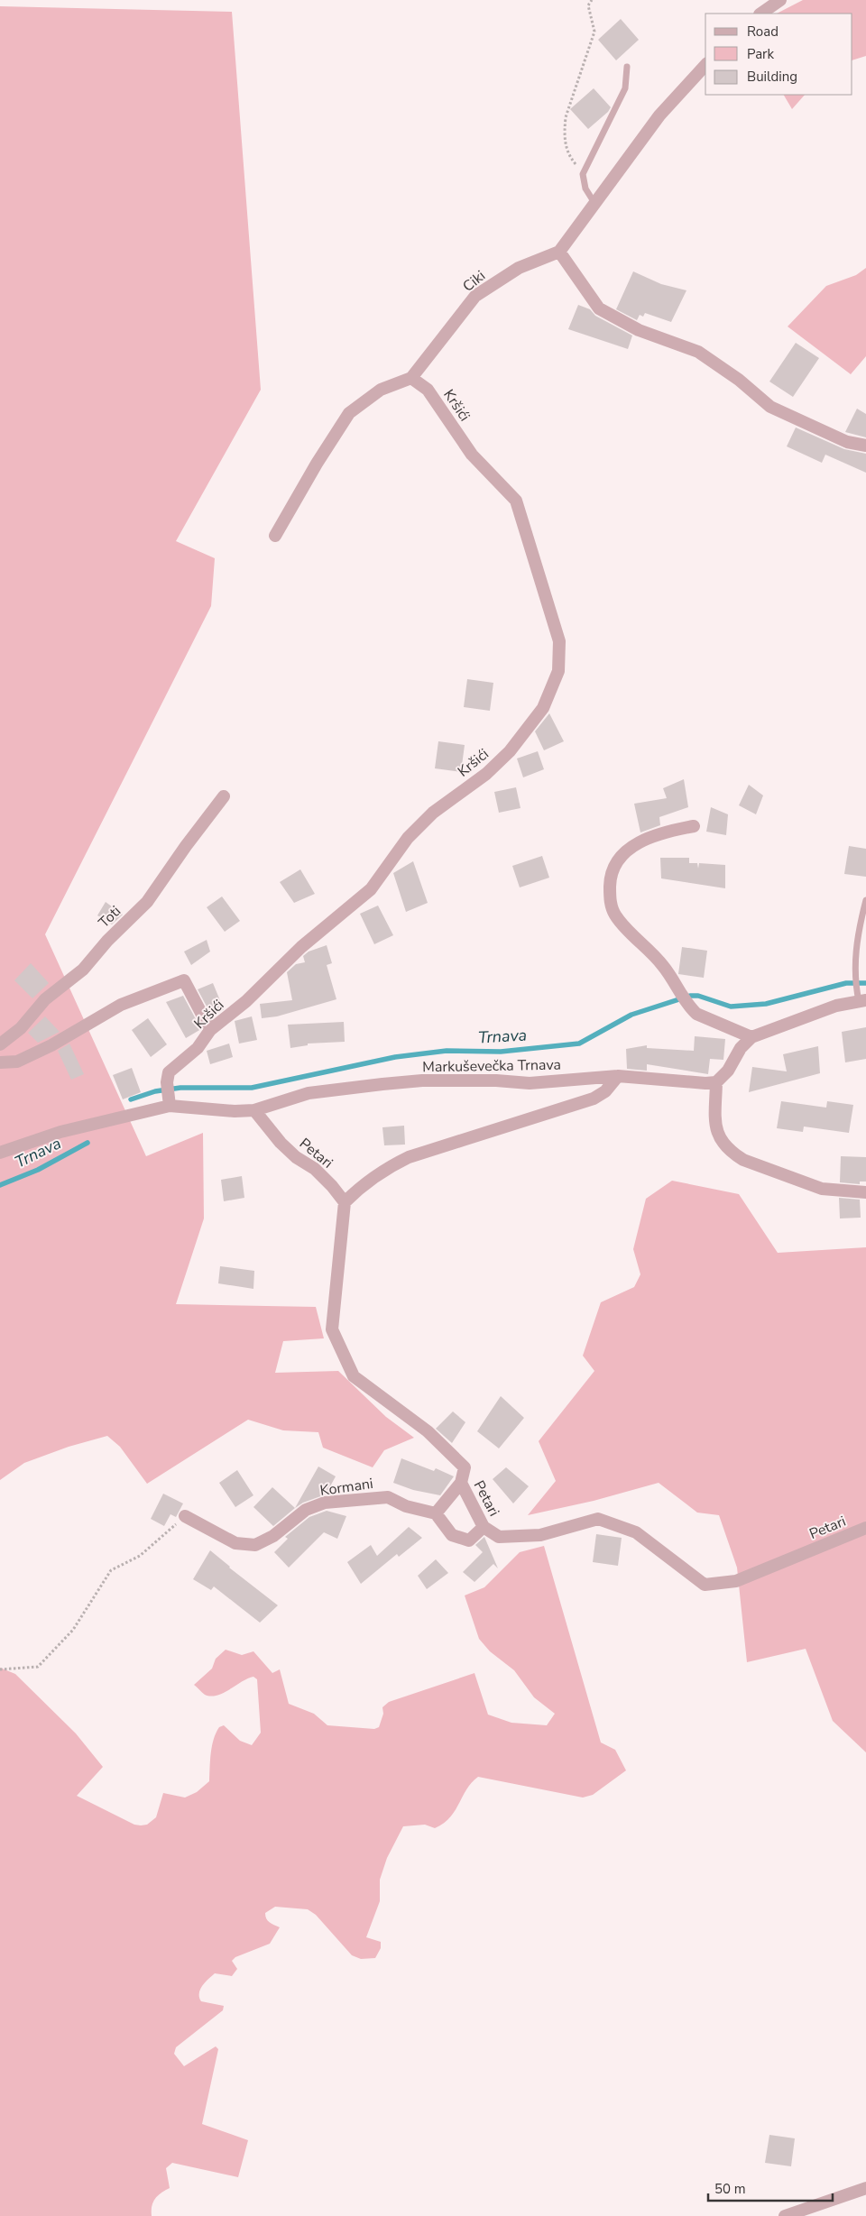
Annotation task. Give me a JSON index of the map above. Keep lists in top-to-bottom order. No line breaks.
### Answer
{"streets":{"street":["Ciki","Kršići","Toti","Markuševečka Trnava","Petari","Kormani"]},"crossings":[["Ciki","Kršići"],["Markuševečka Trnava","Petari"]],"water":["Trnava"],"legend":["Road","Park","Building"],"scale_bar":"50 m"}
